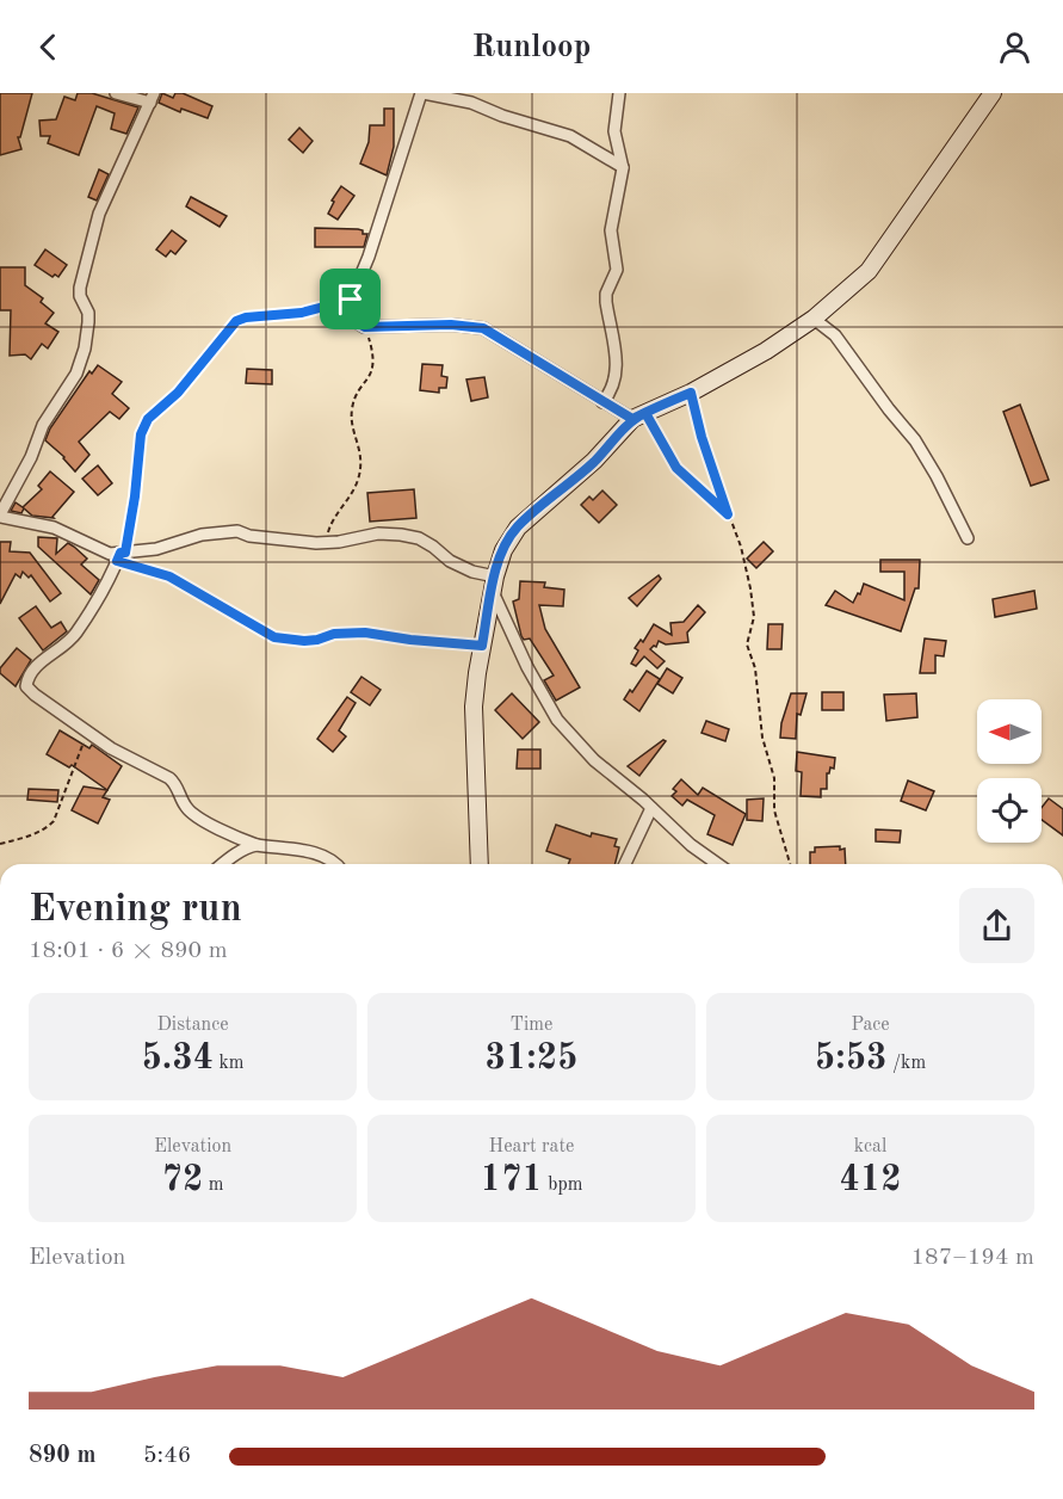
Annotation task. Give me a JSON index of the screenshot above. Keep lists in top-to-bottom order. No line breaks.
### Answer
{"north":"left","page":{"header":"Runloop","heading":["Evening run","18:01 · 6 × 890 m"],"stats":[["Distance","5.34 km"],["Time","31:25"],["Pace","5:53 /km"],["Elevation","72 m"],["Heart rate","171 bpm"],["kcal","412"]],"chart":["Elevation","187–194 m"],"list":[{"name":"890 m","note":"5:46"}]}}
